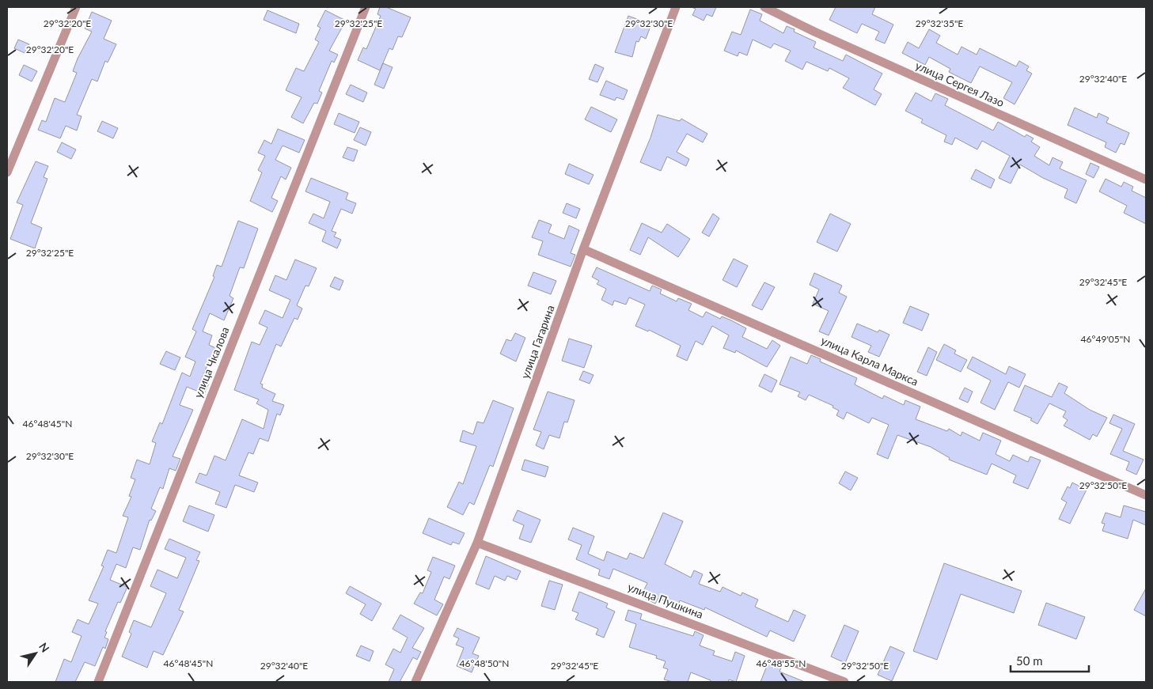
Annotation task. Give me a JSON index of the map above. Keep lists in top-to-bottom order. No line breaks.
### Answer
{"streets":{"street":["улица Сергея Лазо","улица Гагарина","улица Карла Маркса","улица Чкалова","улица Пушкина"]},"crossings":[["улица Гагарина","улица Карла Маркса"],["улица Гагарина","улица Пушкина"]],"scale_bar":"50 m","north":"top right","coordinates":["29°32'20\"E","29°32'25\"E","29°32'30\"E","29°32'35\"E","29°32'40\"E","29°32'45\"E","46°49'05\"N","46°48'45\"N","29°32'50\"E","46°48'50\"N","46°48'55\"N"]}
